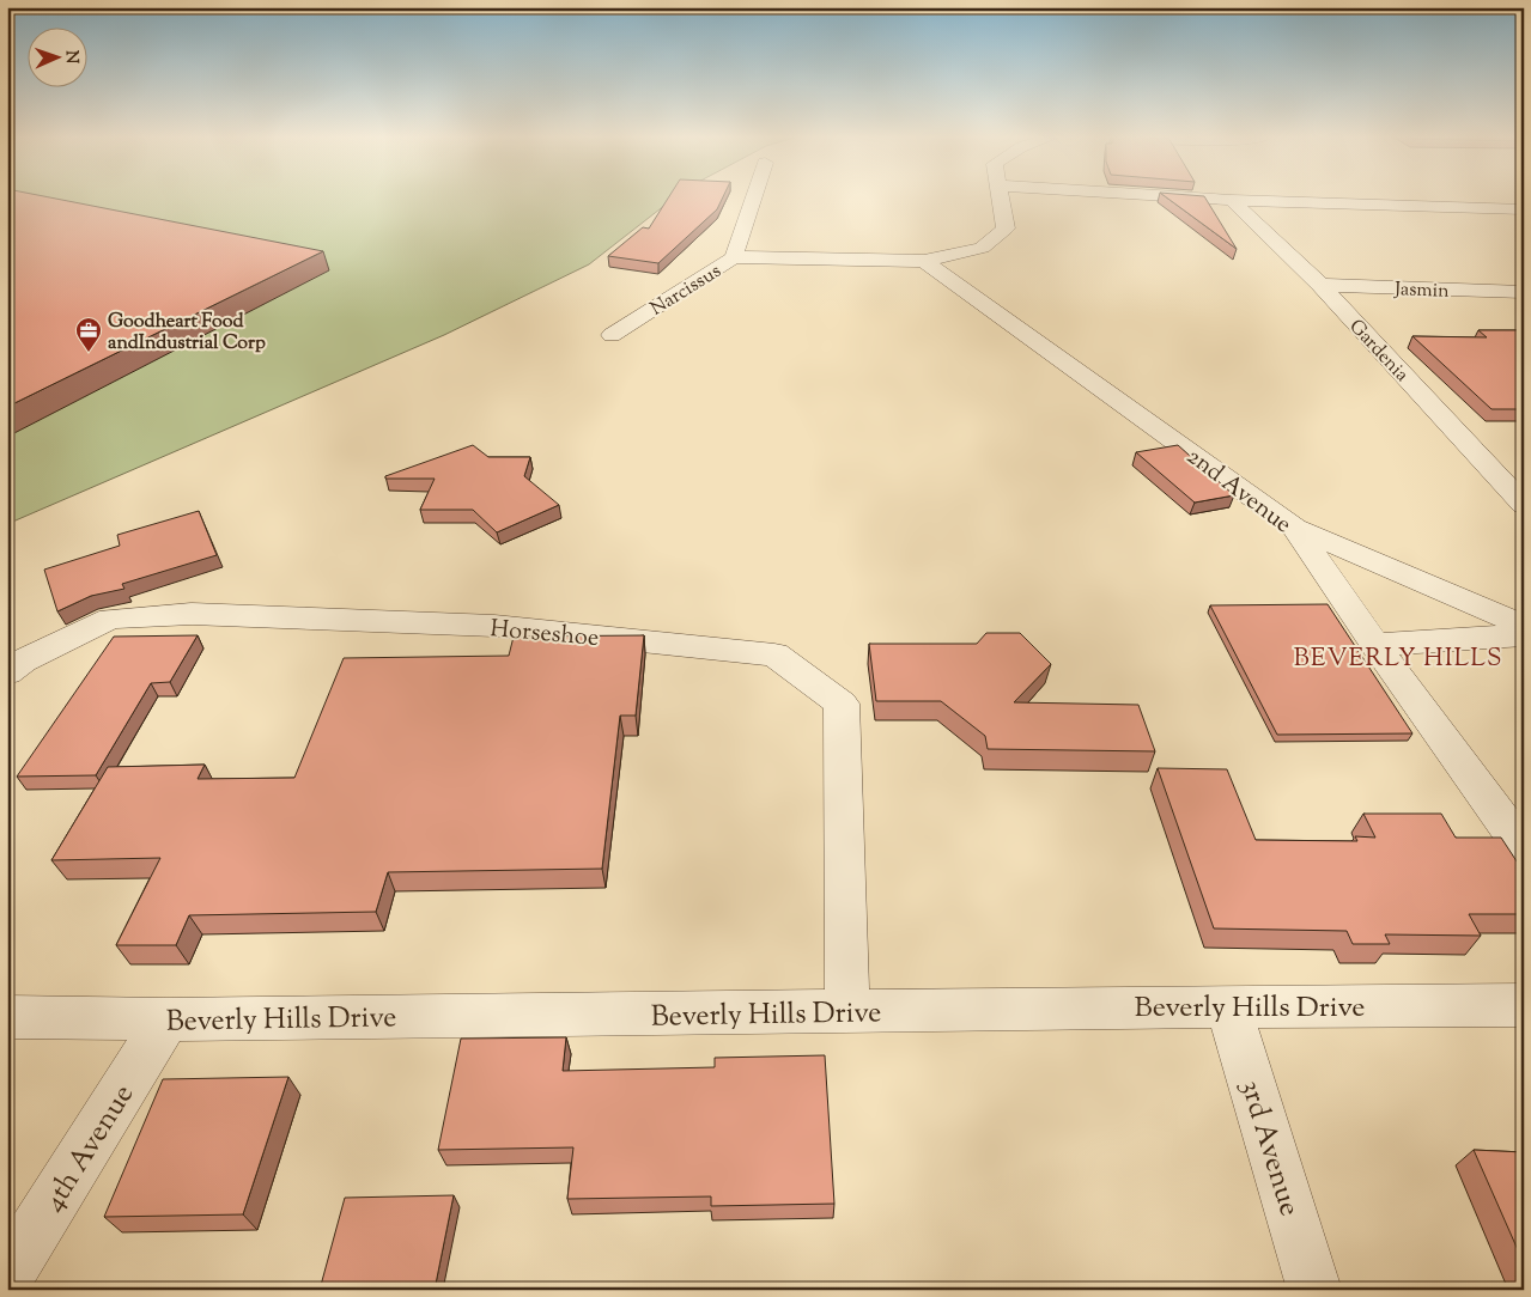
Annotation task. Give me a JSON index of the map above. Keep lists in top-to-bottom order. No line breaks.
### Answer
{"streets":{"street":["Narcissus","Jasmin","Gardenia","2nd Avenue","Horseshoe","Beverly Hills Drive","4th Avenue","3rd Avenue"]},"crossings":[["Jasmin","Gardenia"],["Horseshoe","Beverly Hills Drive"],["Beverly Hills Drive","4th Avenue"],["Beverly Hills Drive","3rd Avenue"]],"districts":["BEVERLY HILLS"],"places":{"office":["Goodheart Food andIndustrial Corp"]},"north":"right"}
